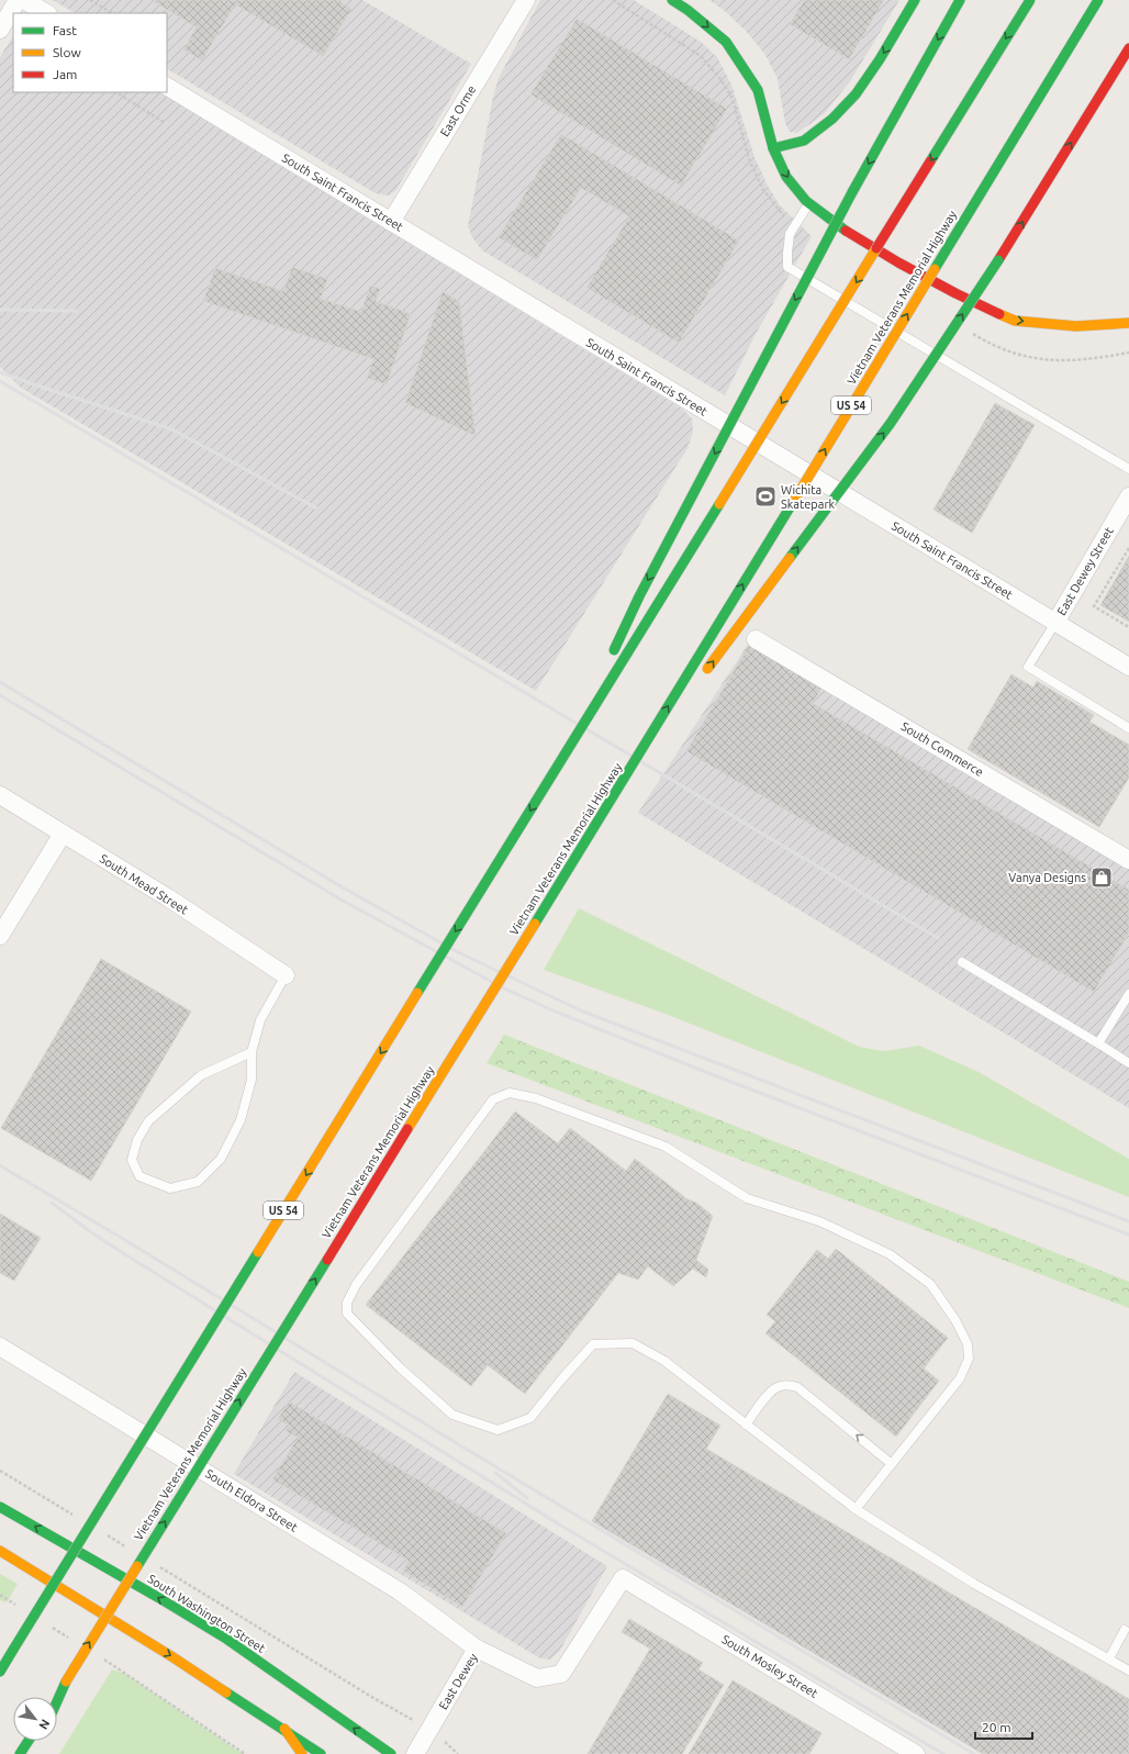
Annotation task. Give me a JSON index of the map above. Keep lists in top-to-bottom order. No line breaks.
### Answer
{"streets":{"main road":["Vietnam Veterans Memorial Highway","US 54","South Washington Street"],"street":["East Orme","South Saint Francis Street","East Dewey Street","South Commerce","South Mead Street","South Eldora Street","South Mosley Street","East Dewey"]},"crossings":[["East Orme","South Saint Francis Street"],["South Saint Francis Street","East Dewey Street"],["South Eldora Street","East Dewey"],["South Mosley Street","East Dewey"]],"places":{"sports":["Wichita Skatepark"],"shop":["Vanya Designs"]},"legend":["Fast","Slow","Jam"],"scale_bar":"20 m","north":"bottom right"}
